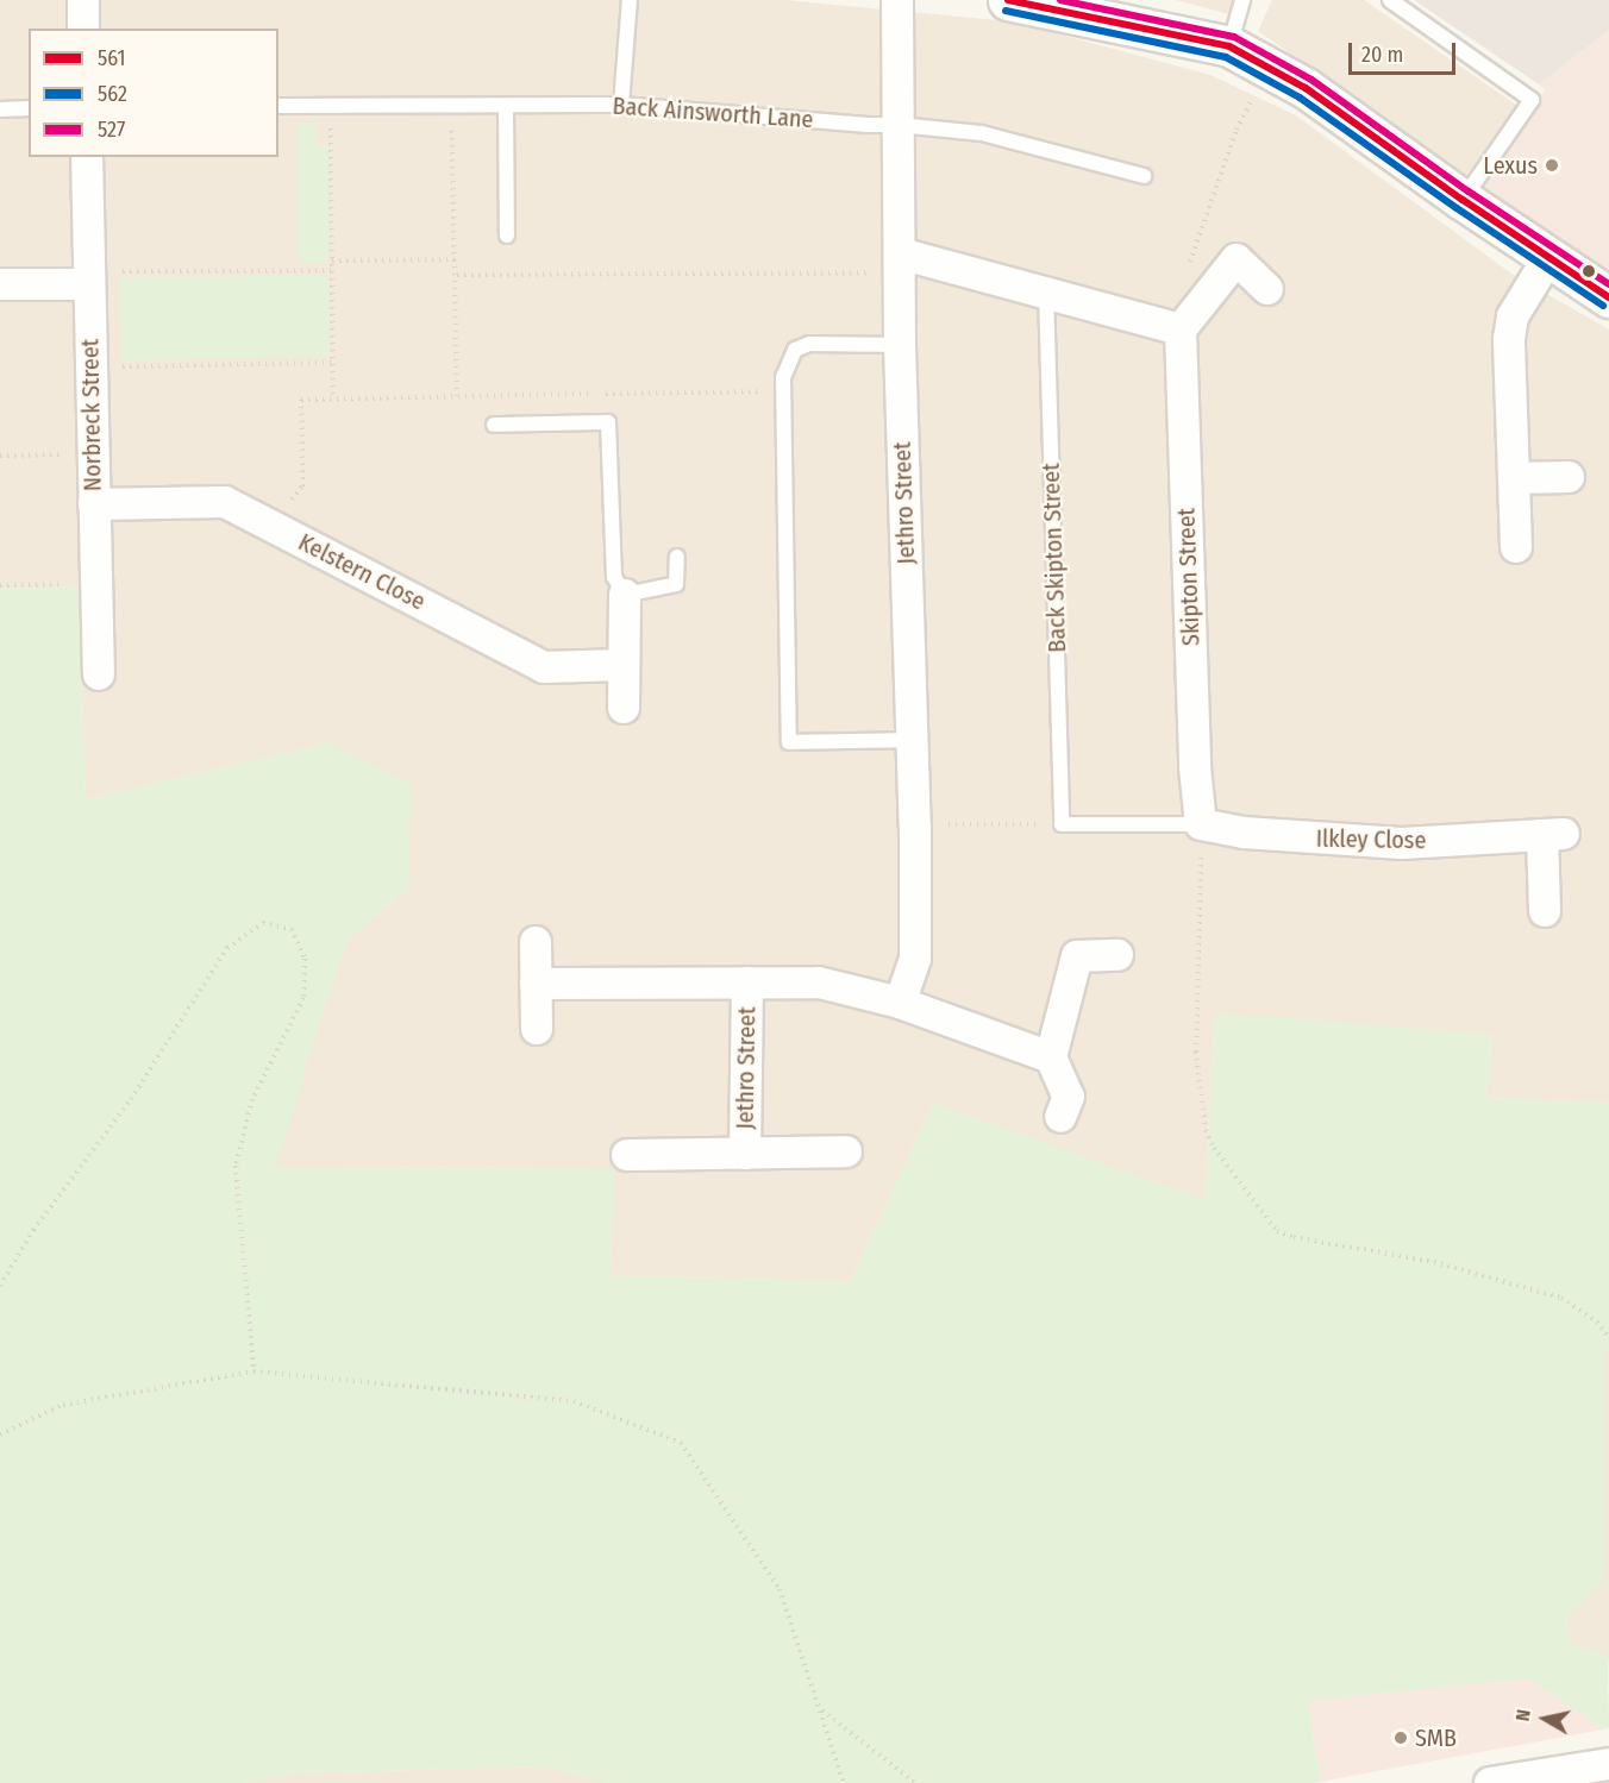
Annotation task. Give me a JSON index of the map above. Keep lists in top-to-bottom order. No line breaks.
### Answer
{"streets":{"street":["Norbreck Street","Jethro Street","Kelstern Close","Skipton Street","Ilkley Close"],"lane":["Back Ainsworth Lane","Back Skipton Street"]},"crossings":[["Back Ainsworth Lane","Jethro Street"],["Norbreck Street","Kelstern Close"],["Skipton Street","Ilkley Close"]],"places":["Lexus","SMB"],"lines":["transit line 561","transit line 527","transit line 562"],"legend":["561","562","527"],"scale_bar":"20 m","north":"left"}
